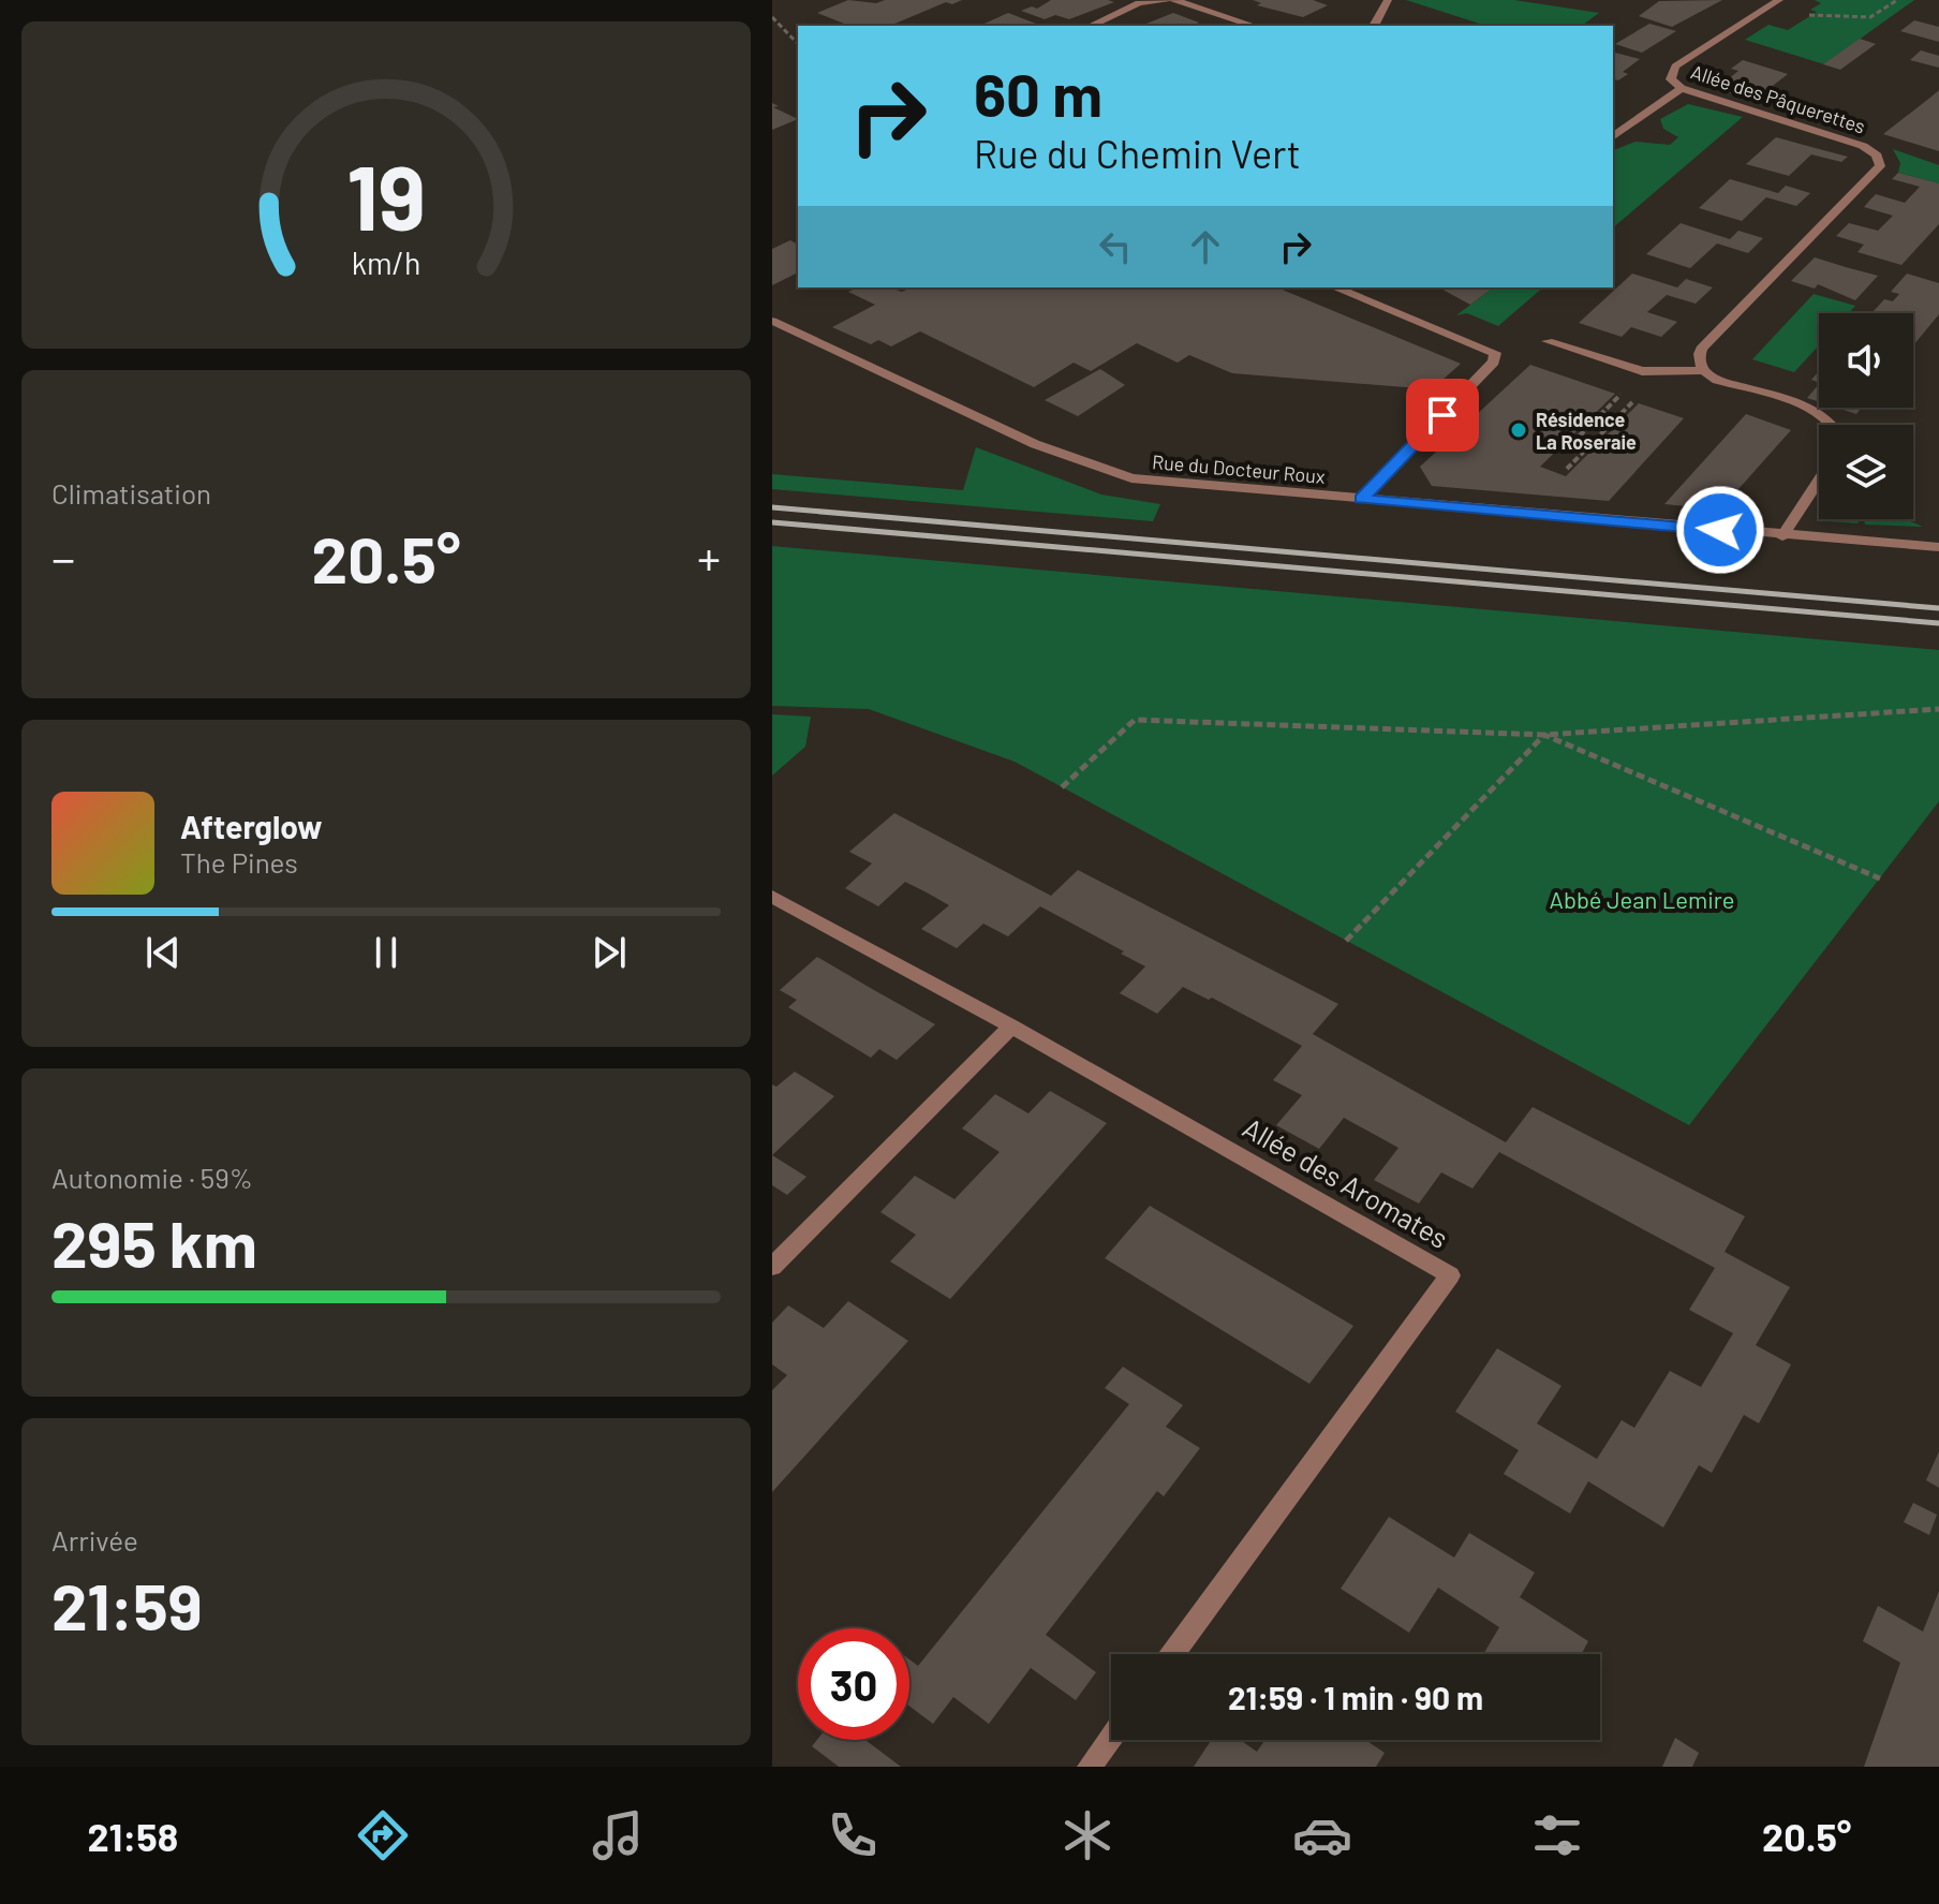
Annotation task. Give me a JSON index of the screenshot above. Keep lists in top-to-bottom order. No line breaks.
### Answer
{"streets":{"street":["Allée des Pâquerettes","Rue du Docteur Roux","Allée des Aromates"]},"parks":["Abbé Jean Lemire"],"places":["Résidence La Roseraie"],"page":{"turn":["60 m","Rue du Chemin Vert"],"tile":["Climatisation",["Autonomie · 59%","295 km"],["Arrivée","21:59"]],"heat":["−","20.5°","+"],"song":["Afterglow","The Pines"],"limit":"30","trip":"21:59 · 1 min · 90 m","tabs":["21:58","20.5°"],"gauge":["19","km/h"]}}
